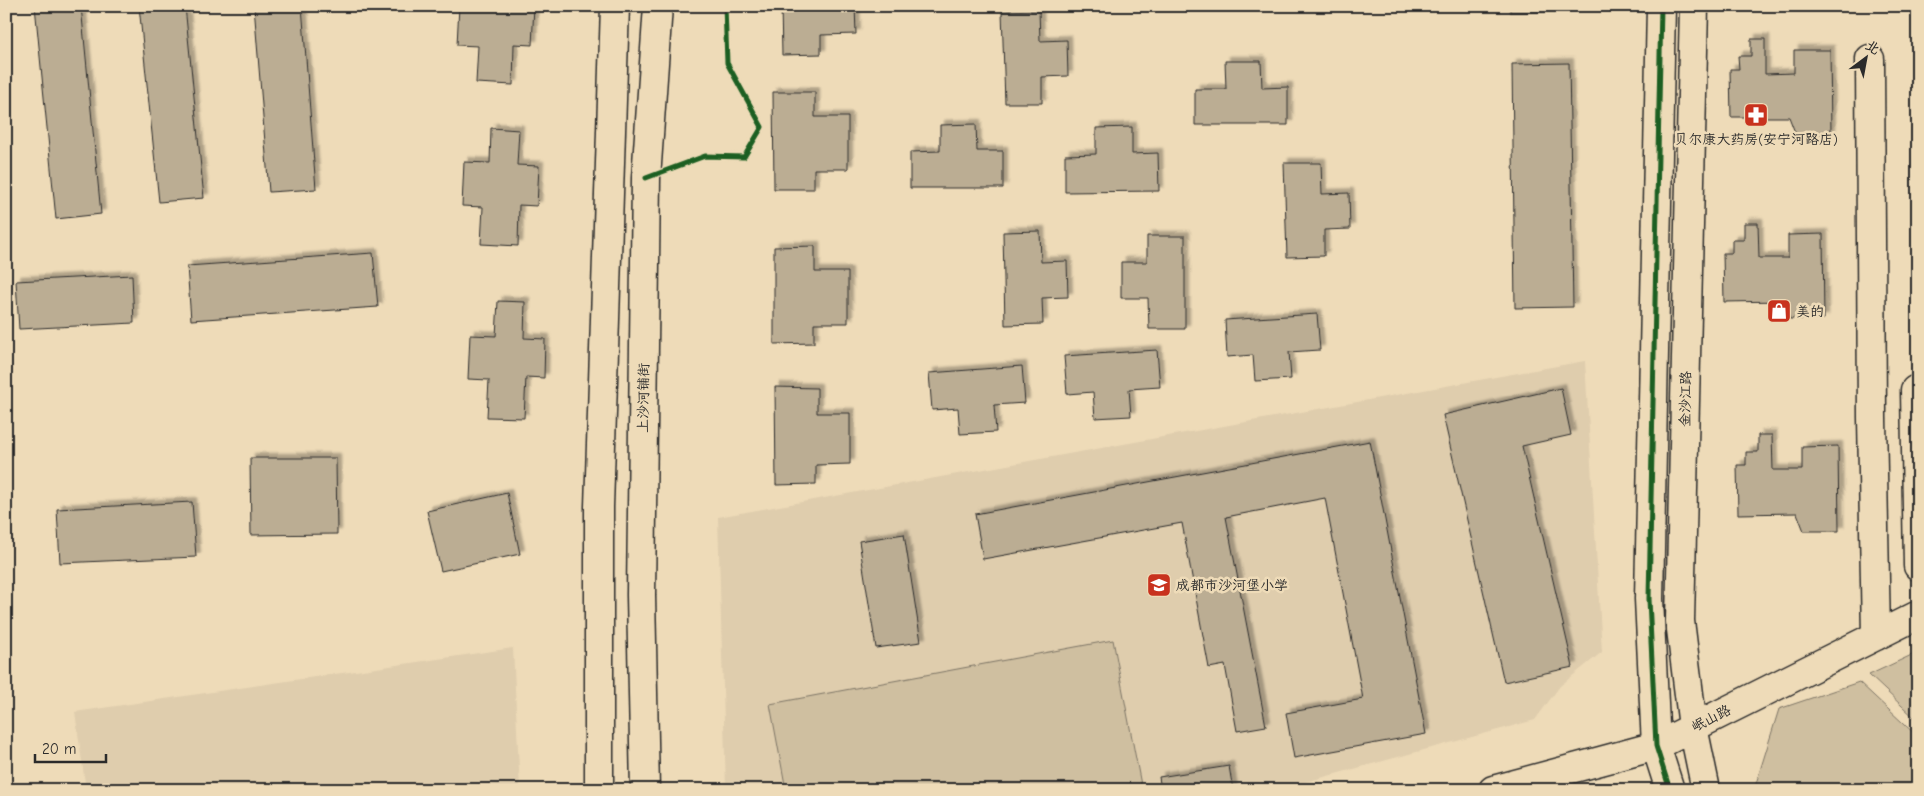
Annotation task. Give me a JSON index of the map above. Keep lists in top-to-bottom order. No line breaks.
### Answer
{"streets":{"street":["上沙河铺街","金沙江路","岷山路"]},"crossings":[["金沙江路","岷山路"]],"places":{"pharmacy":["贝尔康大药房(安宁河路店)"],"shop":["美的"],"school or university":["成都市沙河堡小学"]},"scale_bar":"20 m","north":"top right"}
